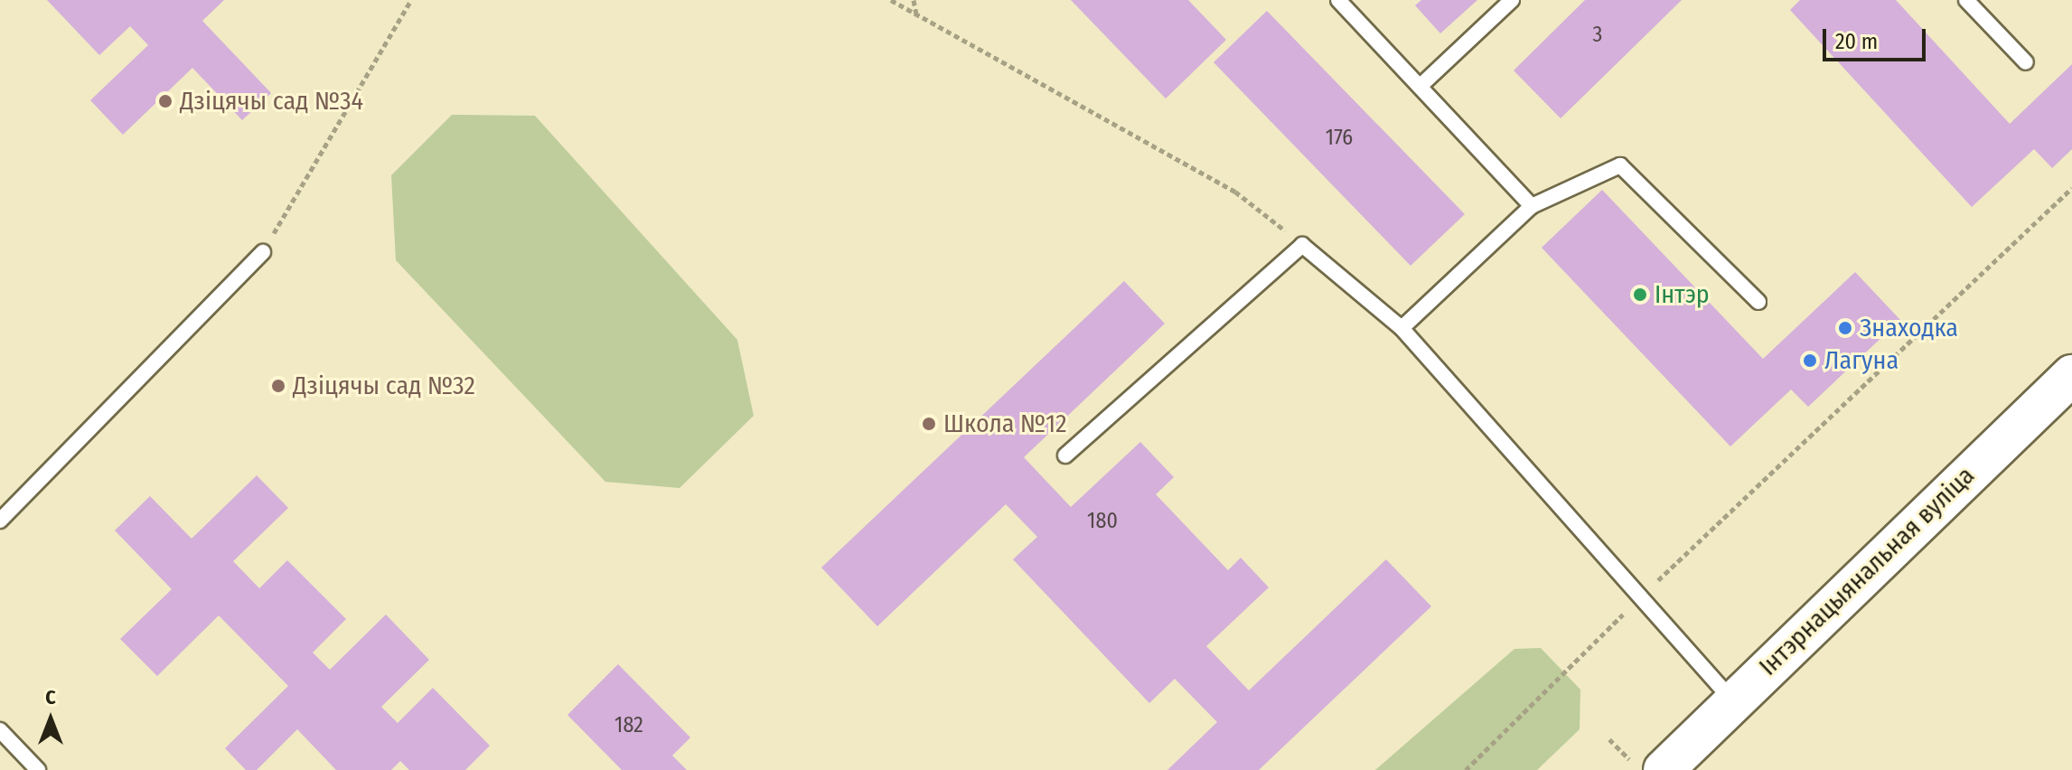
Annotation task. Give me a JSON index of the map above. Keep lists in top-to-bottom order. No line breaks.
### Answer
{"streets":{"main road":["Інтэрнацыянальная вуліца"]},"places":["Дзіцячы сад №34","Інтэр","Знаходка","Лагуна","Дзіцячы сад №32","Школа №12"],"house_numbers":["3","176","180","182"],"scale_bar":"20 m","north":"top"}
